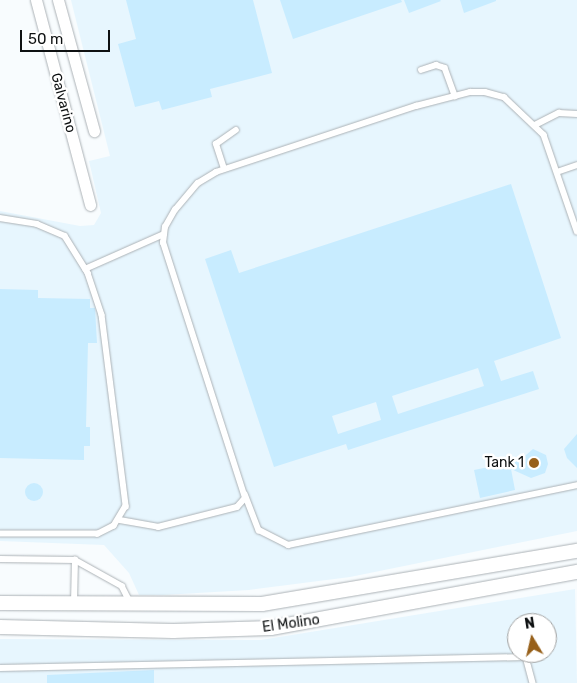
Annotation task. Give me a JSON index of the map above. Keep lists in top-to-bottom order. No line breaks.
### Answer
{"streets":{"street":["Galvarino","El Molino"]},"places":["Tank 1"],"scale_bar":"50 m","north":"top"}
